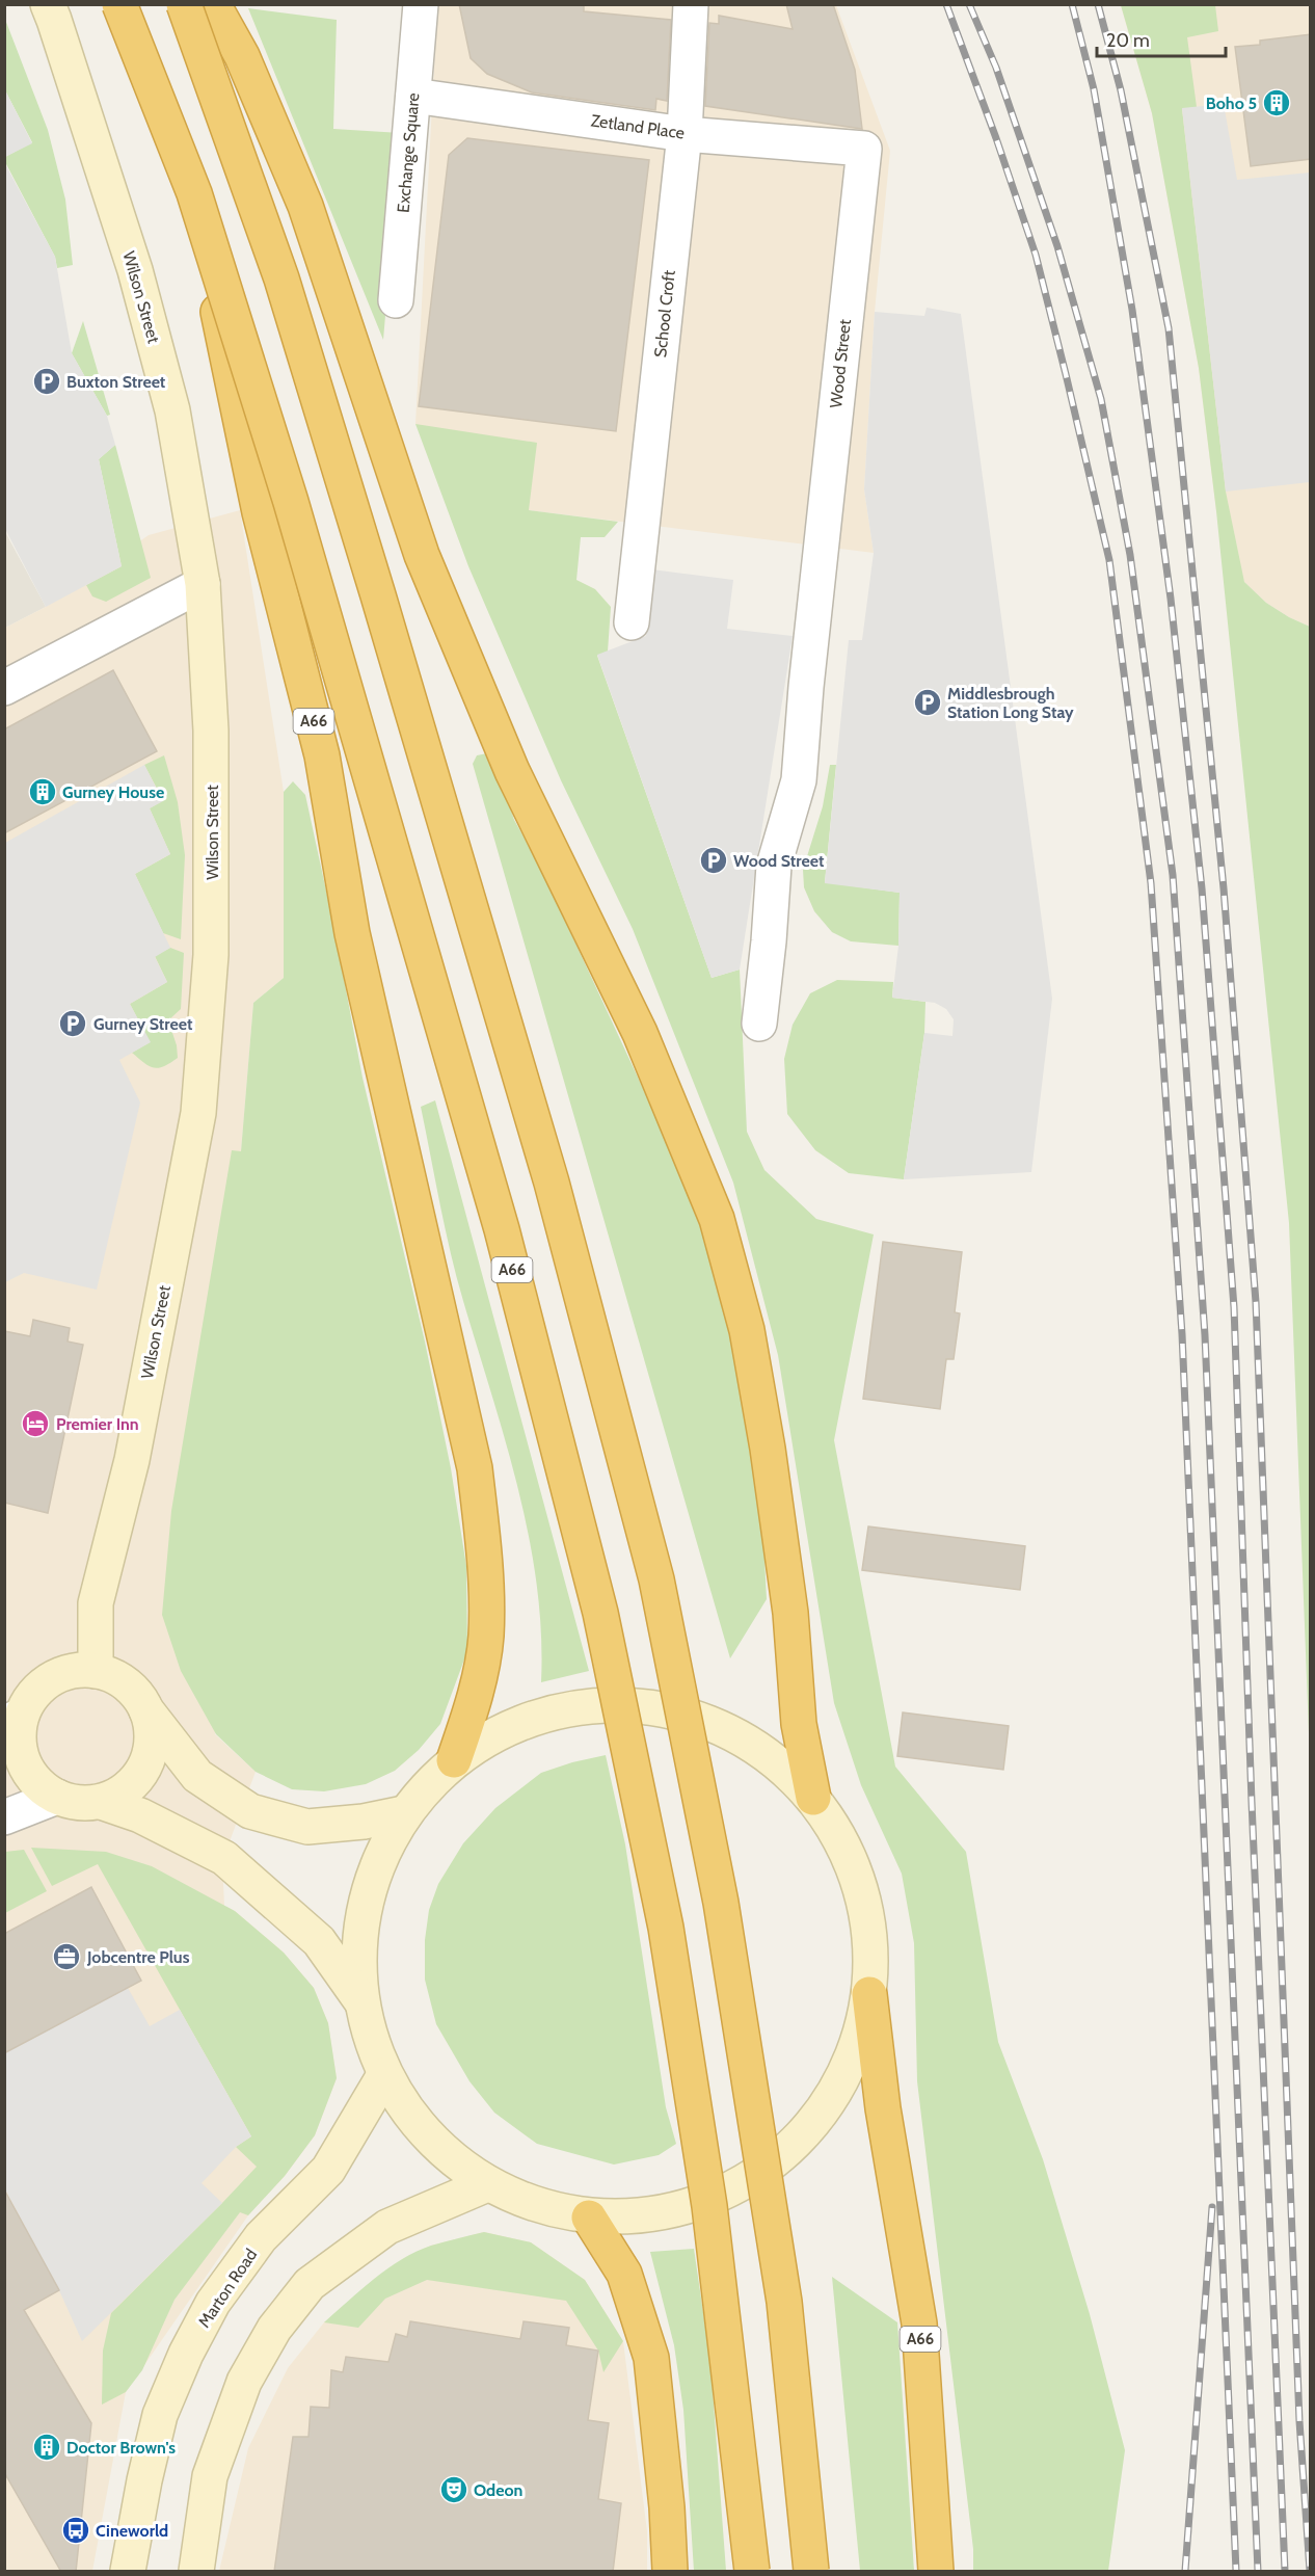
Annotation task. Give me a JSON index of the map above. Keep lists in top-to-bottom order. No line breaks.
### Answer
{"streets":{"highway":["A66"],"street":["Zetland Place","Exchange Square","Wilson Street","School Croft","Wood Street","Marton Road"]},"crossings":[["Zetland Place","Exchange Square"],["Zetland Place","School Croft"],["Zetland Place","Wood Street"]],"places":{"building":["Boho 5","Gurney House","Doctor Brown's"],"parking":["Buxton Street","Middlesbrough Station Long Stay","Wood Street","Gurney Street"],"hotel":["Premier Inn"],"office":["Jobcentre Plus"],"theatre":["Odeon"],"bus stop":["Cineworld"]},"scale_bar":"20 m"}
